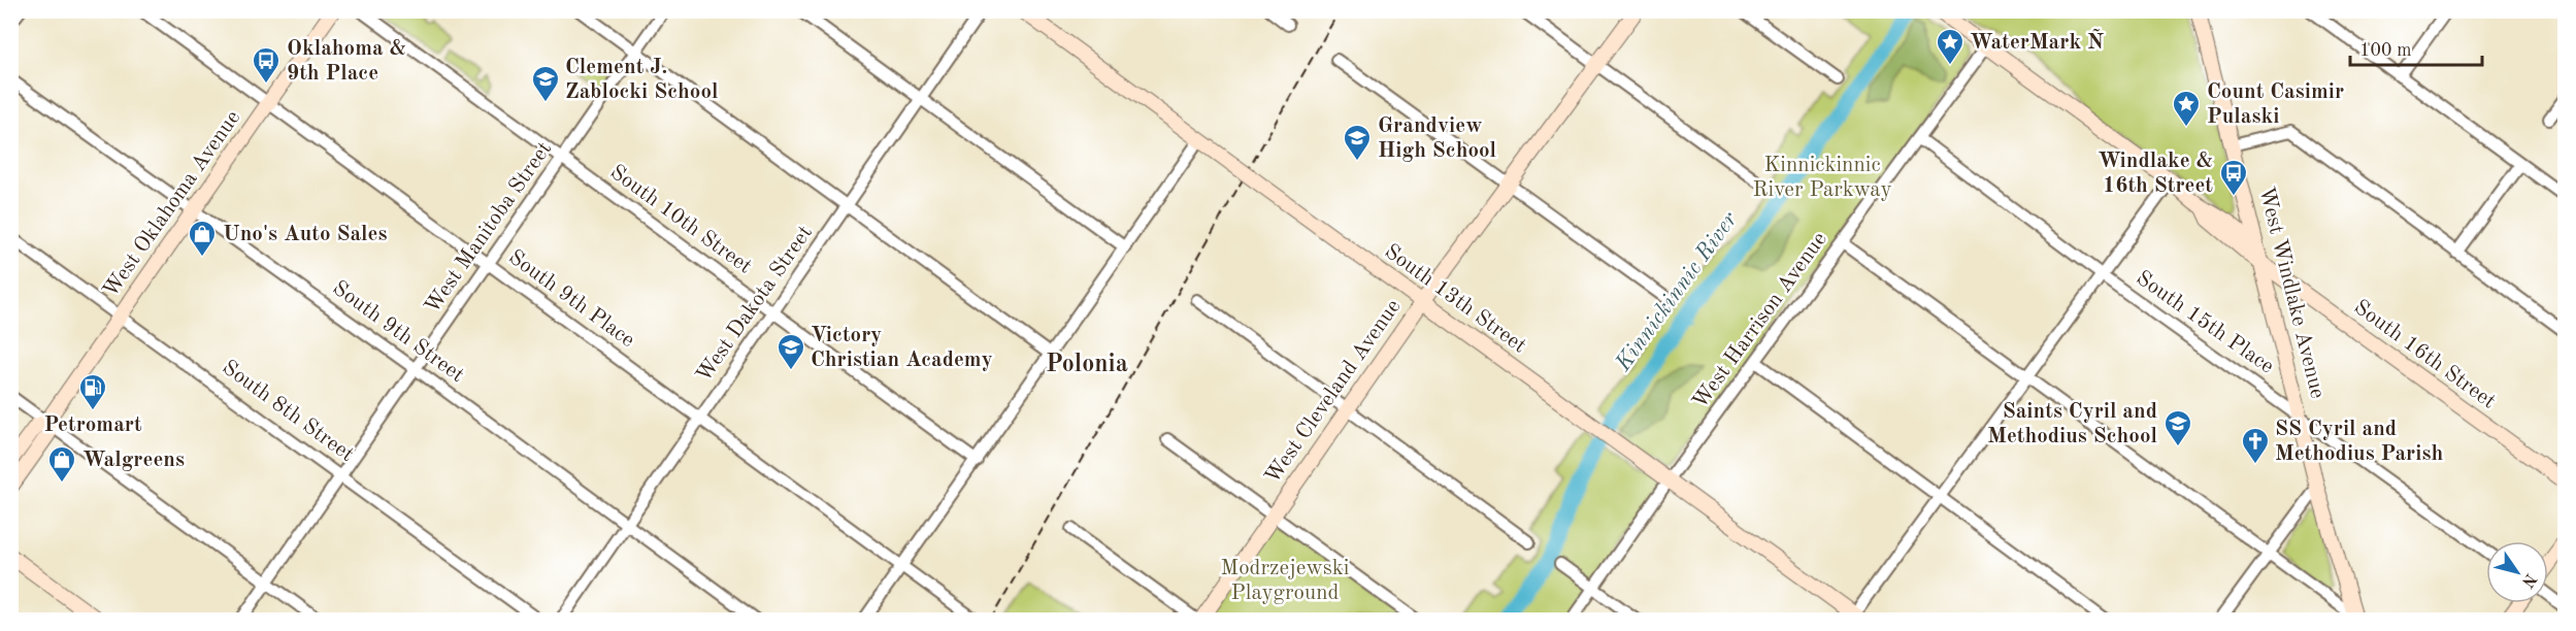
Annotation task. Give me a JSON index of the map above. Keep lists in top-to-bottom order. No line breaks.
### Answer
{"streets":{"street":["West Oklahoma Avenue","South 10th Street","West Manitoba Street","West Windlake Avenue","South 9th Place","South 13th Street","West Dakota Street","West Harrison Avenue","South 15th Place","South 9th Street","South 16th Street","West Cleveland Avenue","South 8th Street"]},"crossings":[["West Oklahoma Avenue","South 9th Place"],["West Oklahoma Avenue","South 9th Street"],["West Oklahoma Avenue","South 8th Street"],["South 10th Street","West Manitoba Street"],["South 10th Street","West Dakota Street"],["West Manitoba Street","South 9th Place"],["West Manitoba Street","South 9th Street"],["West Manitoba Street","South 8th Street"],["West Windlake Avenue","South 15th Place"],["West Windlake Avenue","South 16th Street"],["South 9th Place","West Dakota Street"],["South 13th Street","West Harrison Avenue"],["South 13th Street","West Cleveland Avenue"],["West Dakota Street","South 9th Street"],["West Harrison Avenue","South 15th Place"],["West Harrison Avenue","South 16th Street"]],"districts":["Polonia"],"water":["Kinnickinnic River"],"parks":["Kinnickinnic River Parkway","Modrzejewski Playground"],"places":{"place":["WaterMark Ñ","Count Casimir Pulaski"],"bus stop":["Oklahoma & 9th Place","Windlake & 16th Street"],"school or university":["Clement J. Zablocki School","Grandview High School","Victory Christian Academy","Saints Cyril and Methodius School"],"shop":["Uno's Auto Sales","Walgreens"],"fuel station":["Petromart"],"church":["SS Cyril and Methodius Parish"]},"scale_bar":"100 m","north":"bottom right"}
